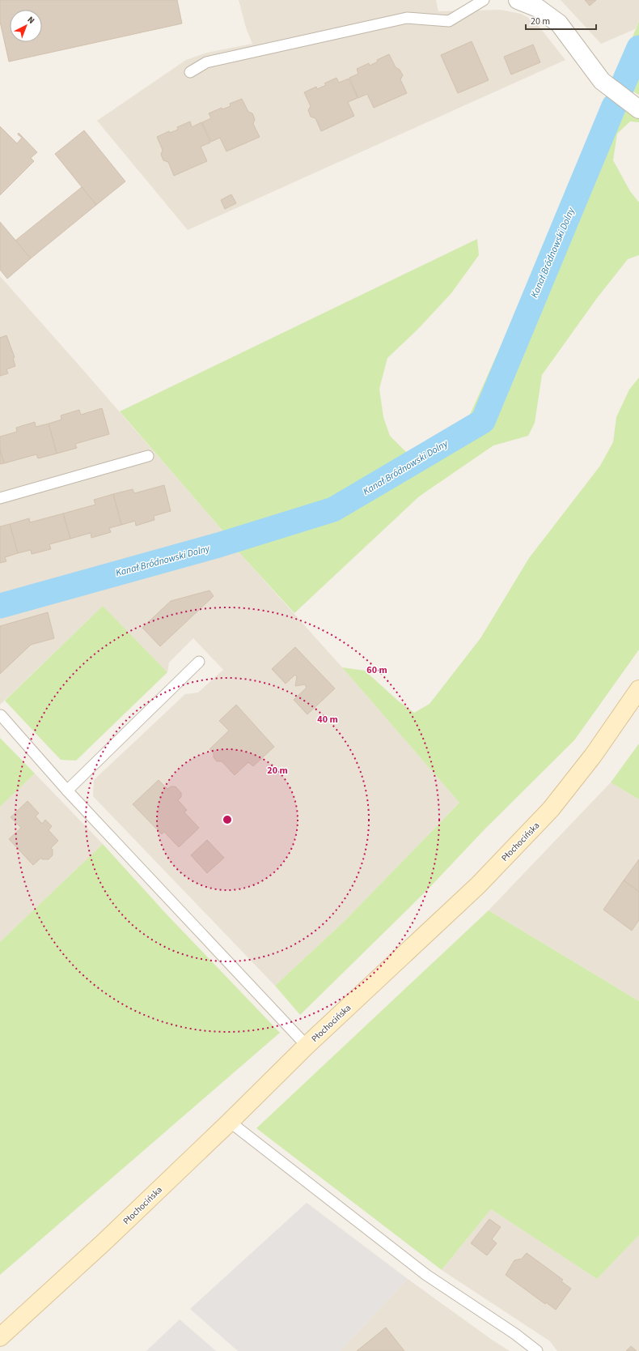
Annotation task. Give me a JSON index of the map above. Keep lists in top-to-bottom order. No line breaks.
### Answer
{"streets":{"main road":["Płochocińska"]},"water":["Kanał Bródnowski Dolny"],"scale_bar":"20 m","north":"top right","rings":["60 m","40 m","20 m"]}
